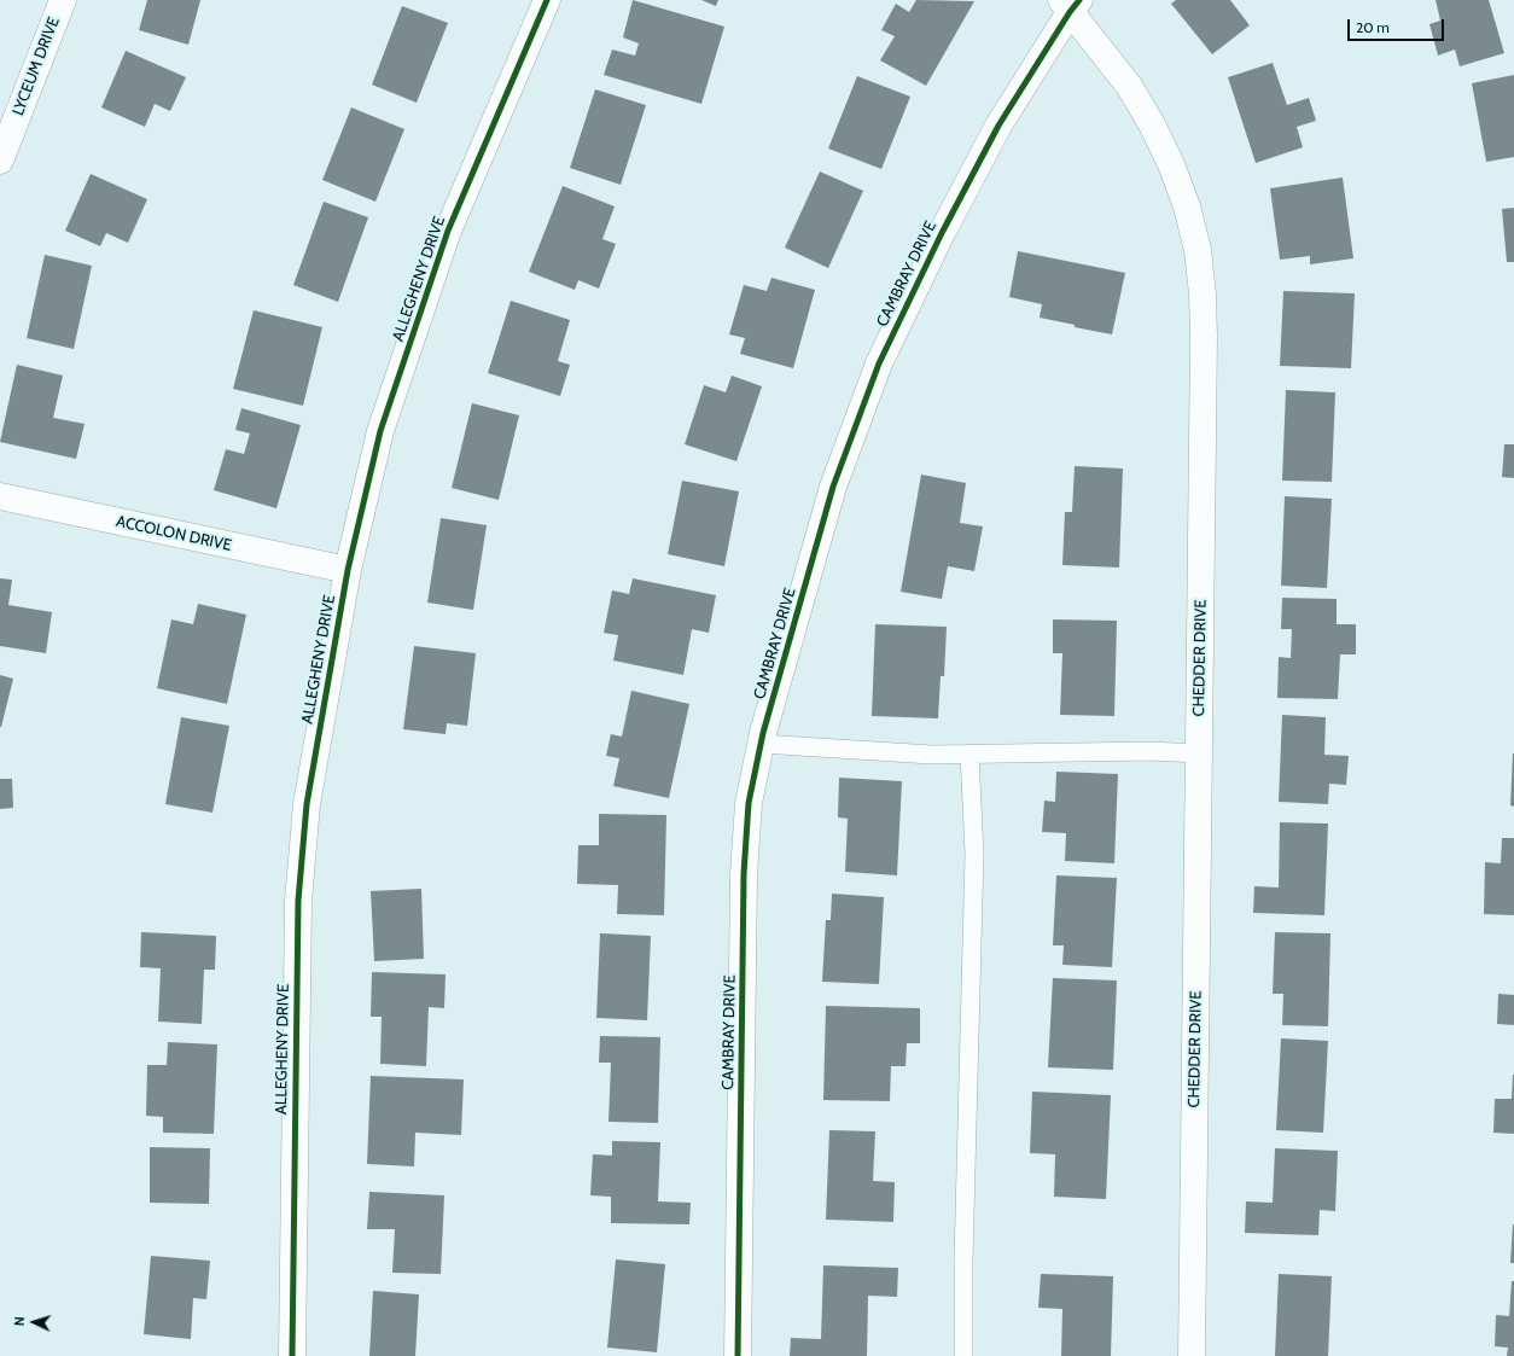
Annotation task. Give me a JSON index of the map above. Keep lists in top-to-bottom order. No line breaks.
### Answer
{"streets":{"street":["LYCEUM DRIVE","CAMBRAY DRIVE","ALLEGHENY DRIVE","ACCOLON DRIVE","CHEDDER DRIVE"]},"crossings":[["CAMBRAY DRIVE","CHEDDER DRIVE"],["ALLEGHENY DRIVE","ACCOLON DRIVE"]],"scale_bar":"20 m","north":"left"}
